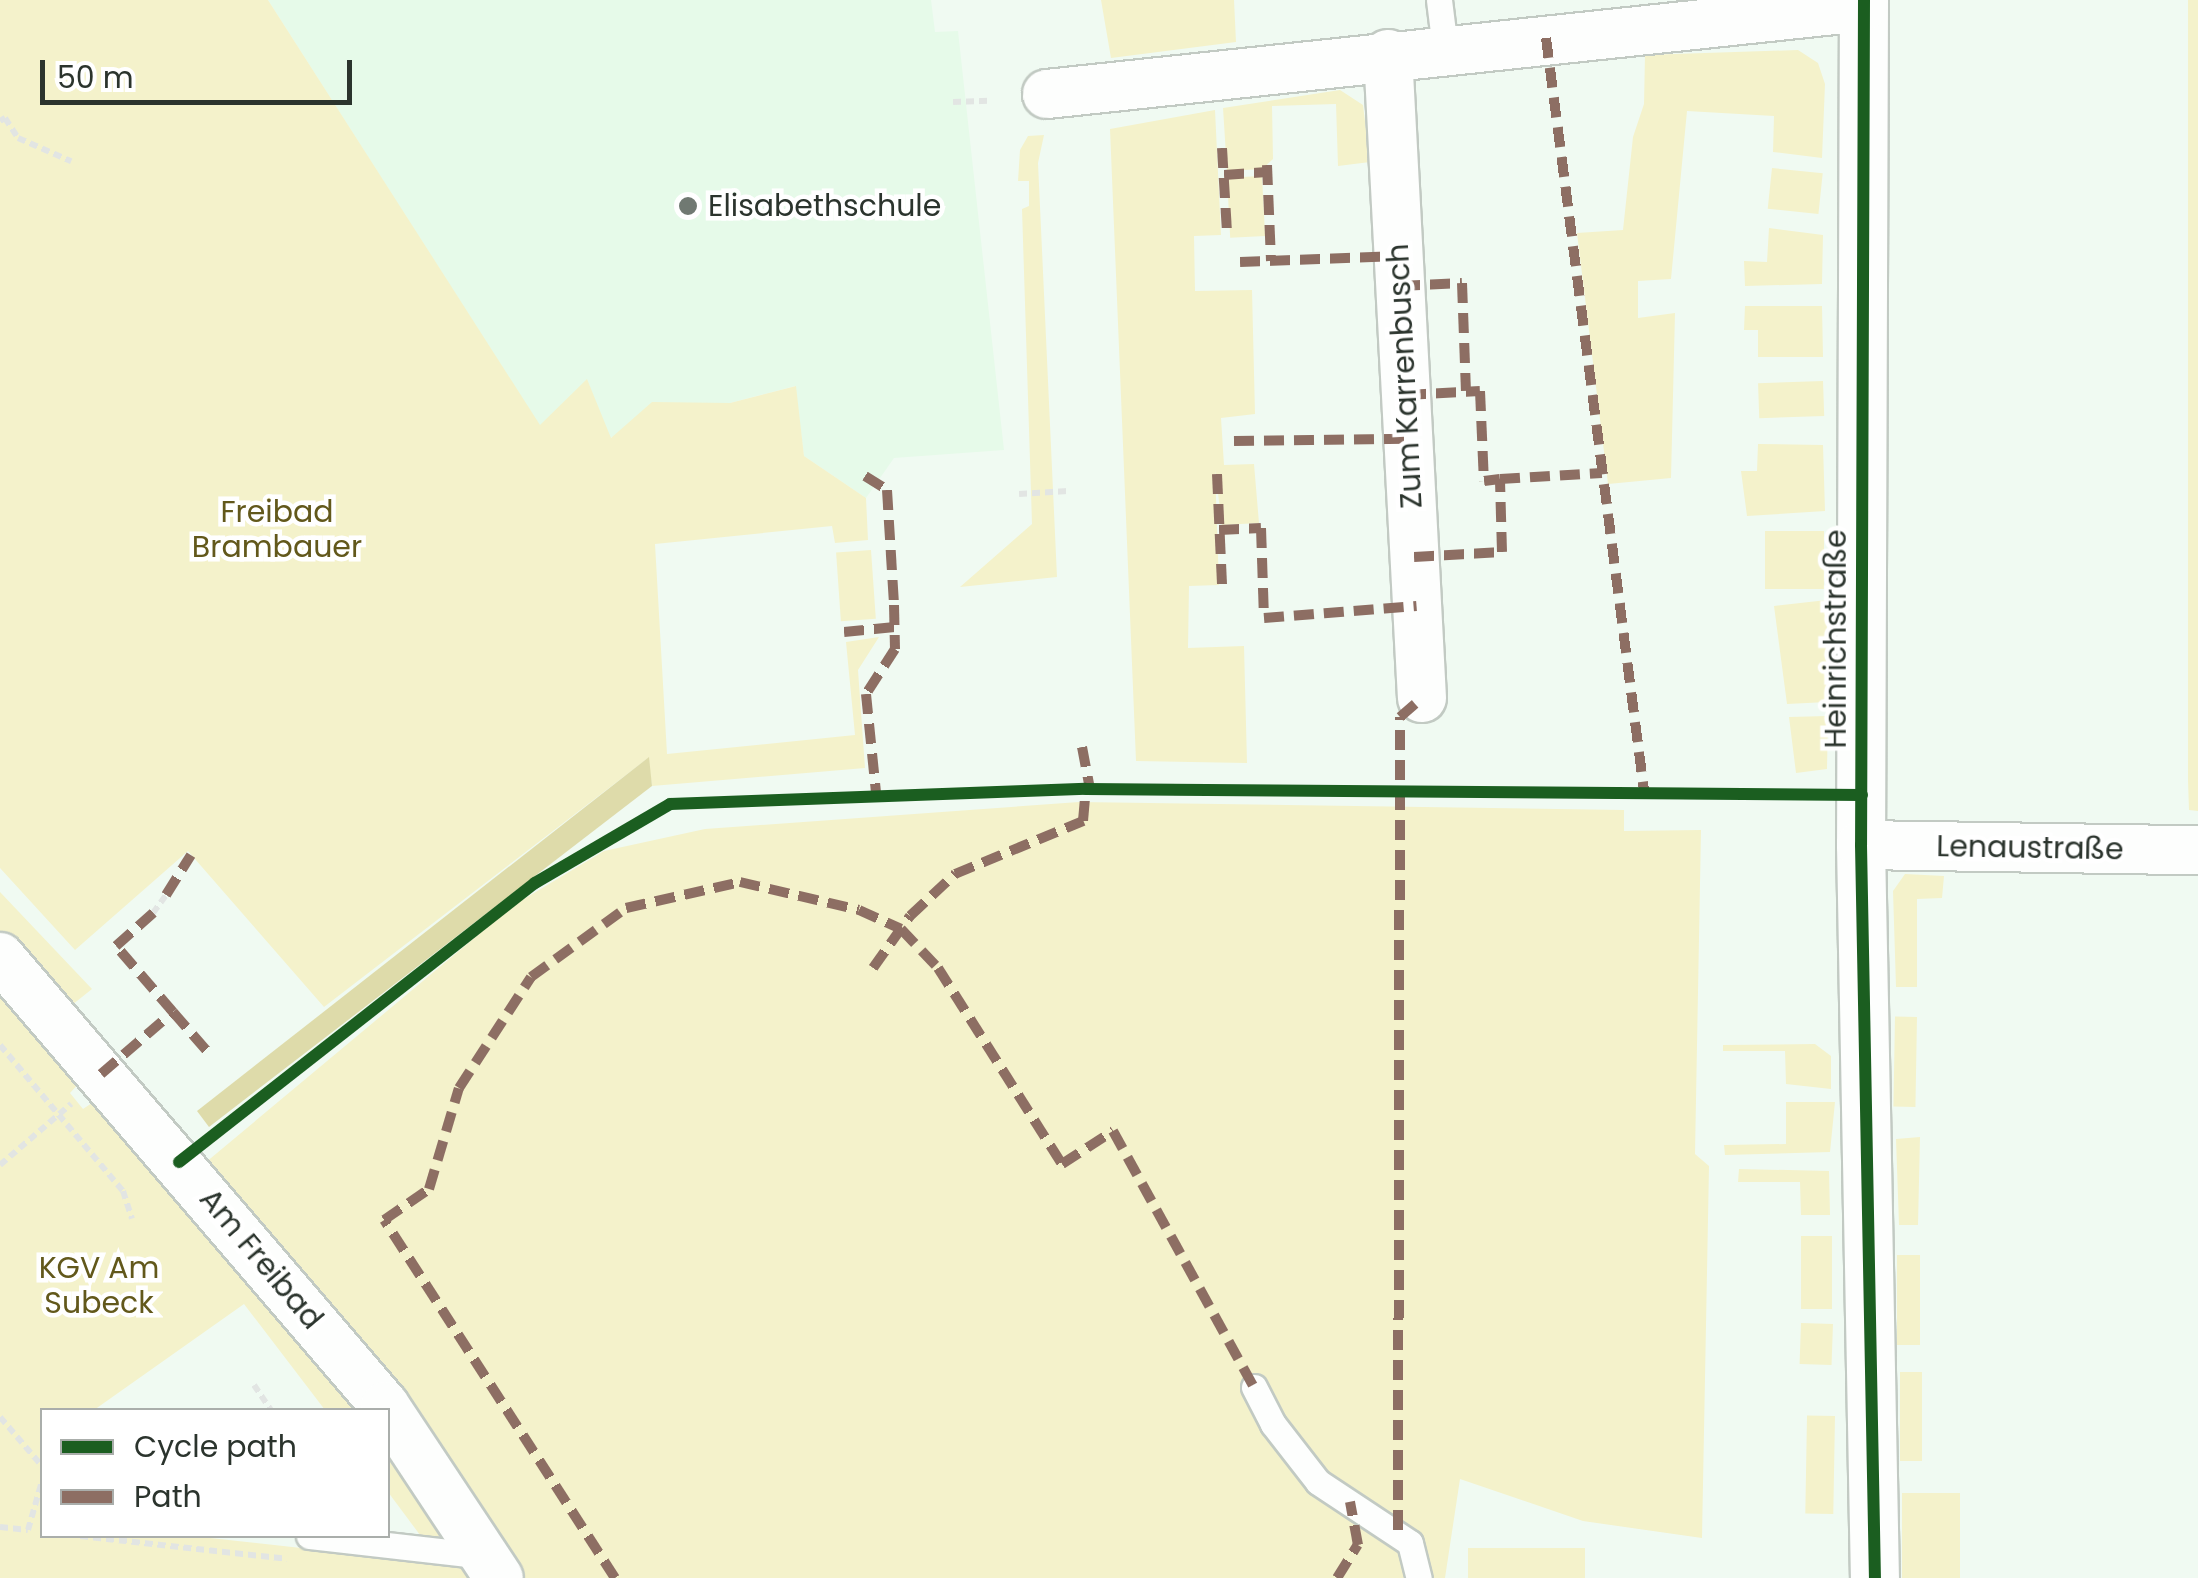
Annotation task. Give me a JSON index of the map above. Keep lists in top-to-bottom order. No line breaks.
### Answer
{"streets":{"street":["Zum Karrenbusch","Heinrichstraße","Lenaustraße","Am Freibad"]},"crossings":[["Heinrichstraße","Lenaustraße"]],"parks":["Freibad Brambauer","KGV Am Subeck"],"places":["Elisabethschule"],"legend":["Cycle path","Path"],"scale_bar":"50 m"}
